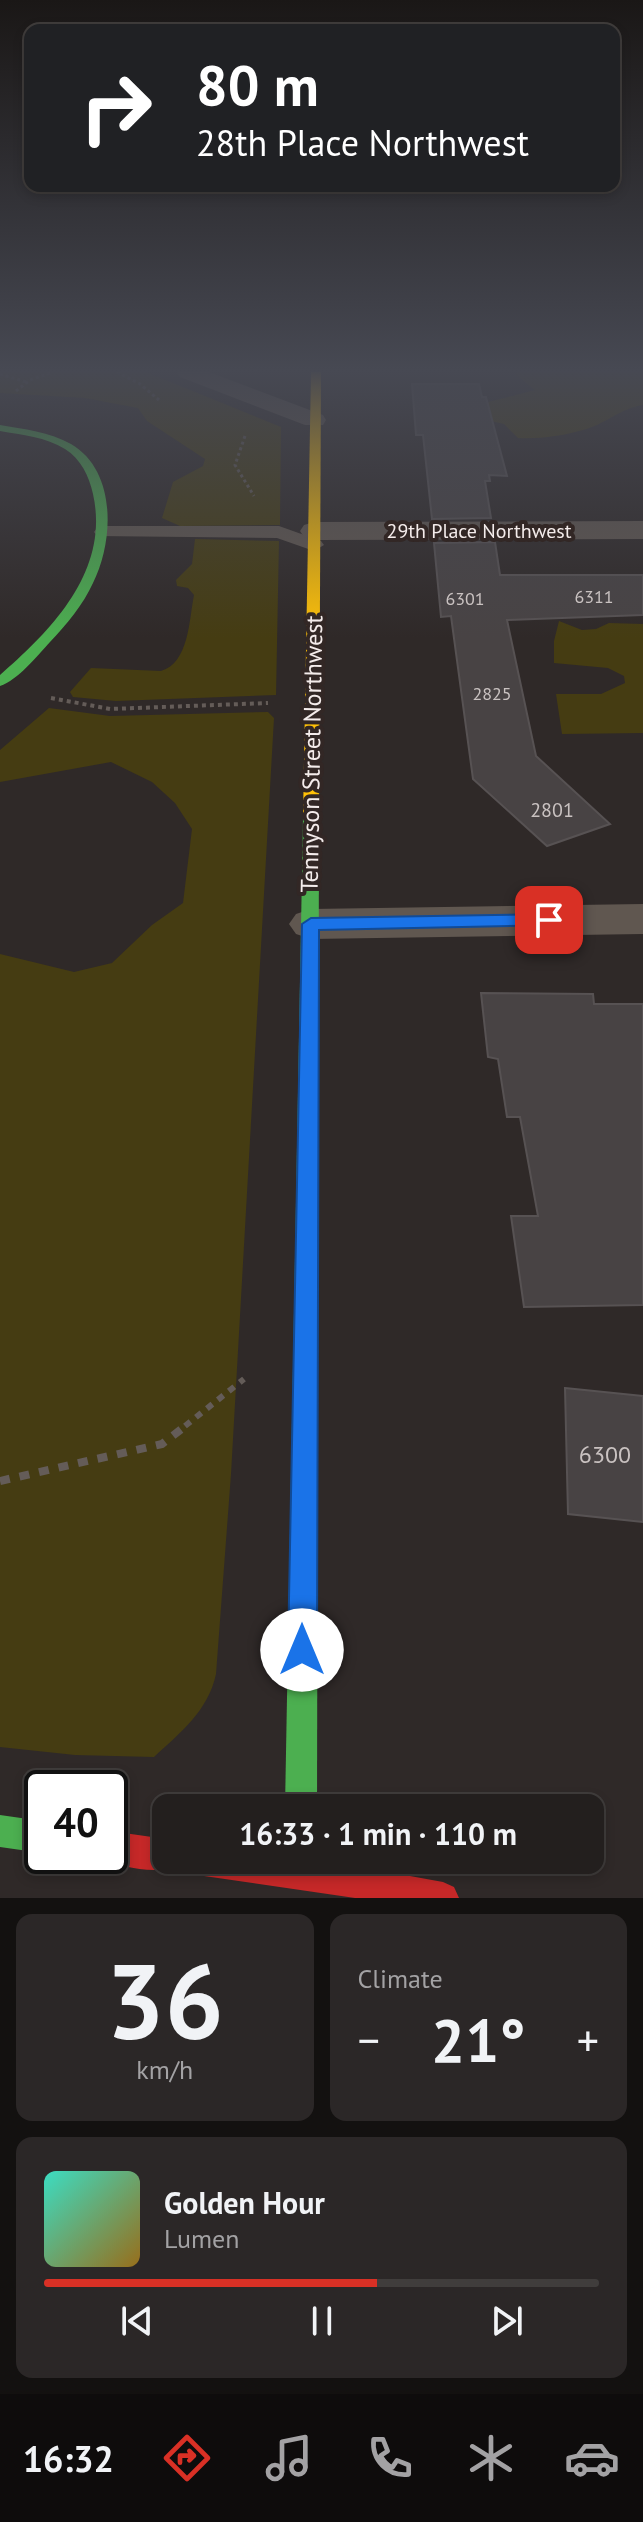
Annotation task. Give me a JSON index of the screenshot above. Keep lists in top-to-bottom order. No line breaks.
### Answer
{"streets":{"street":["29th Place Northwest","Tennyson Street Northwest"]},"crossings":[["29th Place Northwest","Tennyson Street Northwest"]],"house_numbers":["6311","6301","2825","2801","6300"],"page":{"turn":["80 m","28th Place Northwest"],"limit":"40","trip":"16:33 · 1 min · 110 m","tile":[["36","km/h"],"Climate"],"heat":["−","21°","+"],"song":["Golden Hour","Lumen"],"tabs":"16:32"}}
